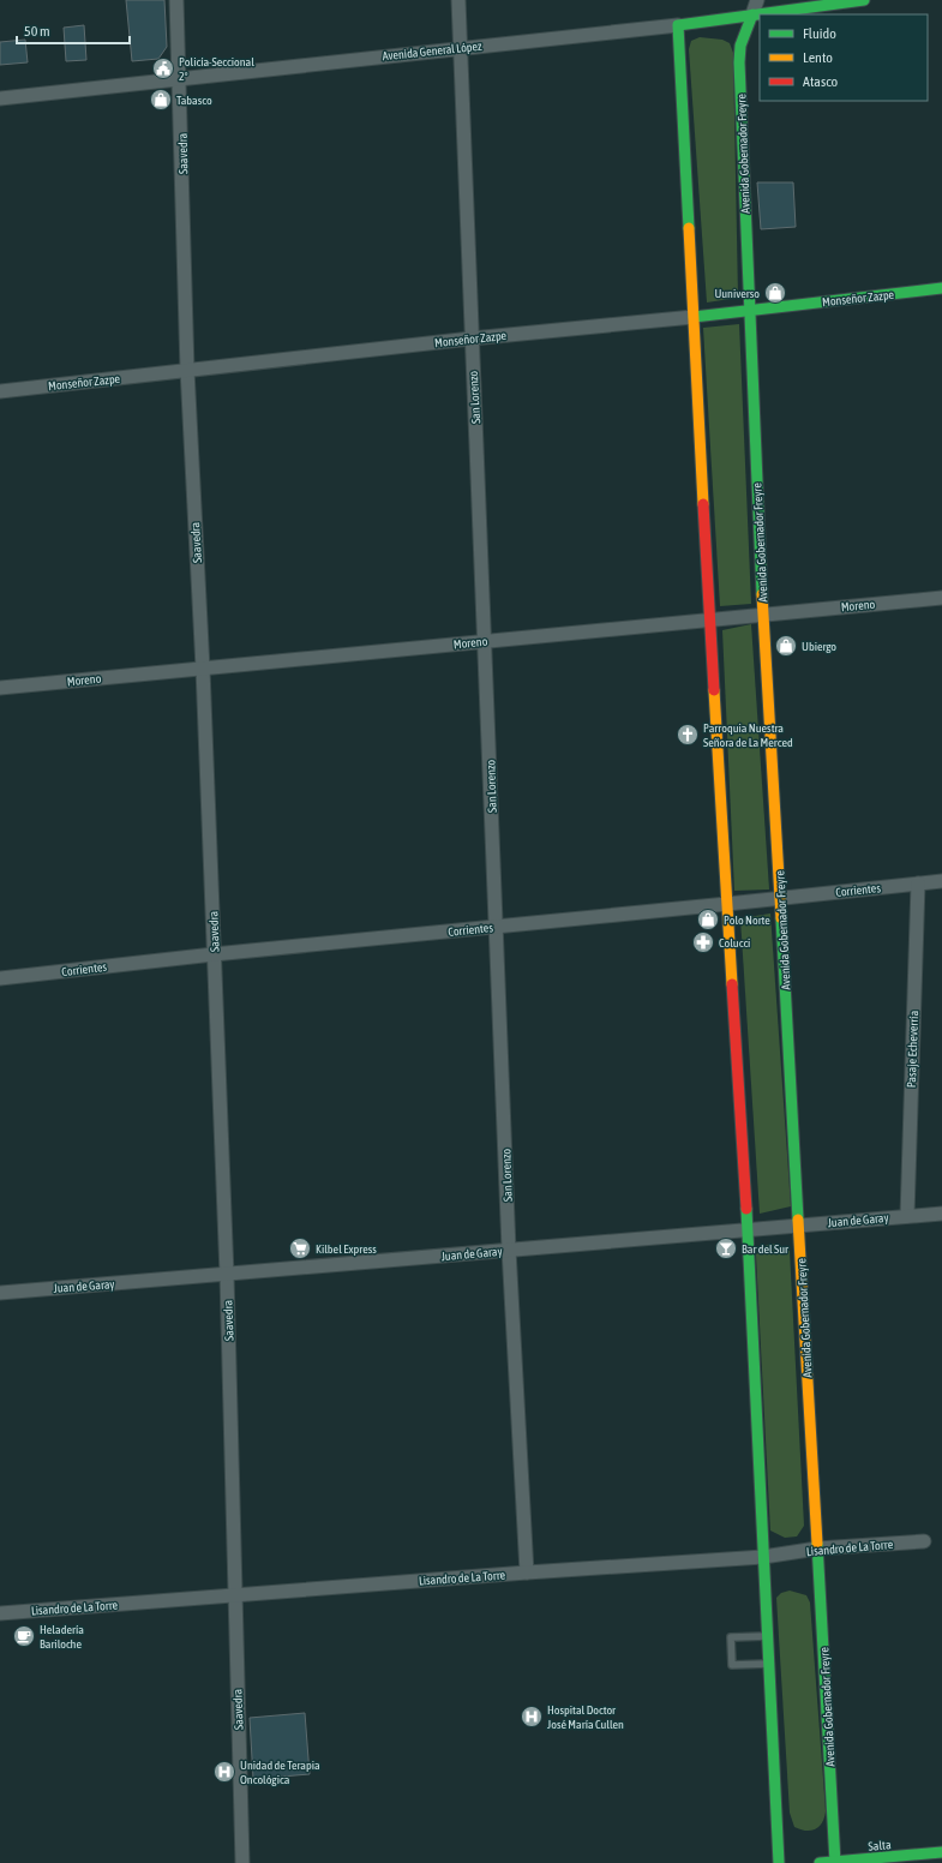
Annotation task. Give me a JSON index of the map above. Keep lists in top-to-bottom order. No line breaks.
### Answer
{"streets":{"main road":["Avenida General López","Avenida Gobernador Freyre","Monseñor Zazpe","Salta"],"street":["Saavedra","San Lorenzo","Moreno","Corrientes","Pasaje Echeverría","Juan de Garay","Lisandro de La Torre"]},"crossings":[["Avenida General López","Saavedra"],["Avenida General López","Avenida Gobernador Freyre"],["Avenida General López","San Lorenzo"],["Saavedra","Monseñor Zazpe"],["Saavedra","Moreno"],["Saavedra","Corrientes"],["Saavedra","Juan de Garay"],["Saavedra","Lisandro de La Torre"],["Avenida Gobernador Freyre","Monseñor Zazpe"],["Avenida Gobernador Freyre","Moreno"],["Avenida Gobernador Freyre","Corrientes"],["Avenida Gobernador Freyre","Juan de Garay"],["Avenida Gobernador Freyre","Lisandro de La Torre"],["Avenida Gobernador Freyre","Salta"],["Monseñor Zazpe","San Lorenzo"],["San Lorenzo","Moreno"],["San Lorenzo","Corrientes"],["San Lorenzo","Juan de Garay"],["San Lorenzo","Lisandro de La Torre"],["Corrientes","Pasaje Echeverría"],["Pasaje Echeverría","Juan de Garay"]],"places":{"public building":["Policía-Seccional 2°"],"shop":["Tabasco","Uuniverso","Ubiergo","Polo Norte"],"church":["Parroquia Nuestra Señora de La Merced"],"pharmacy":["Colucci"],"supermarket":["Kilbel Express"],"bar":["Bar del Sur"],"cafe":["Heladería Bariloche"],"hospital":["Hospital Doctor José María Cullen","Unidad de Terapia Oncológica"]},"legend":["Fluido","Lento","Atasco"],"scale_bar":"50 m"}
